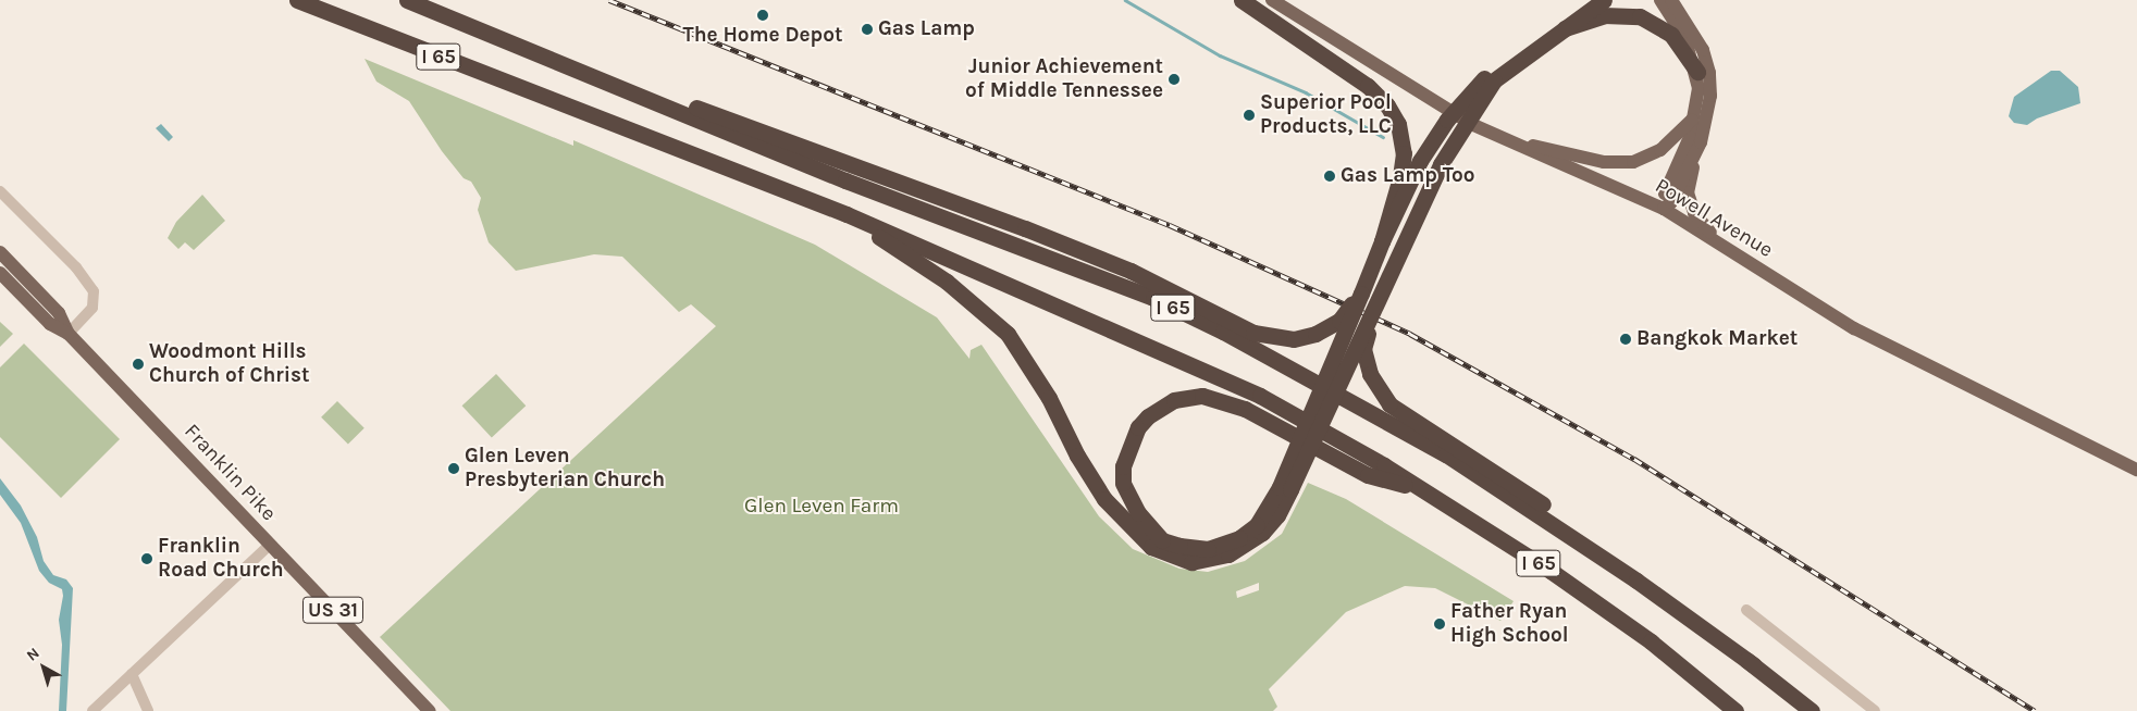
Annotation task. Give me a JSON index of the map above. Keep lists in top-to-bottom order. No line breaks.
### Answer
{"streets":{"highway":["I 65"],"main road":["Powell Avenue","Franklin Pike","US 31"]},"parks":["Glen Leven Farm"],"places":["The Home Depot","Gas Lamp","Junior Achievement of Middle Tennessee","Superior Pool Products, LLC","Gas Lamp Too","Bangkok Market","Woodmont Hills Church of Christ","Glen Leven Presbyterian Church","Franklin Road Church","Father Ryan High School"],"north":"top left"}
